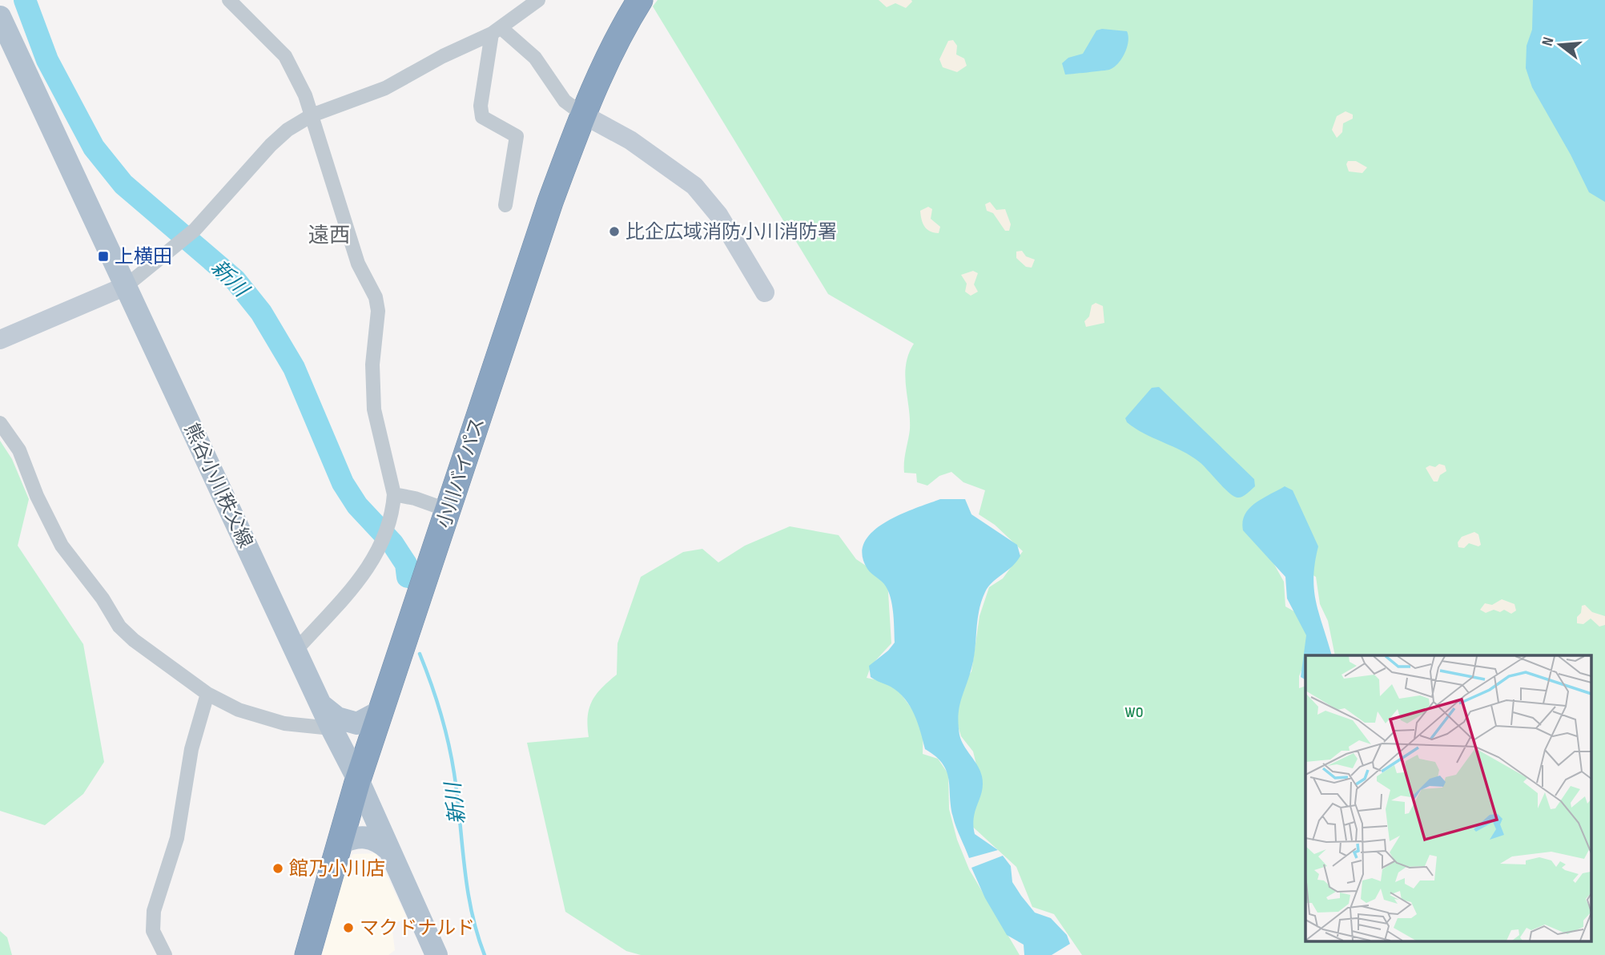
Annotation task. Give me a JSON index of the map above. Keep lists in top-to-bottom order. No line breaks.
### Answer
{"streets":{"highway":["小川バイパス"],"main road":["熊谷小川秩父線"]},"crossings":[["小川バイパス","熊谷小川秩父線"]],"districts":["遠西"],"water":["新川"],"parks":["wo"],"places":{"other":["比企広域消防小川消防署","館乃小川店","マクドナルド"],"transit":["上横田"]},"north":"left"}
